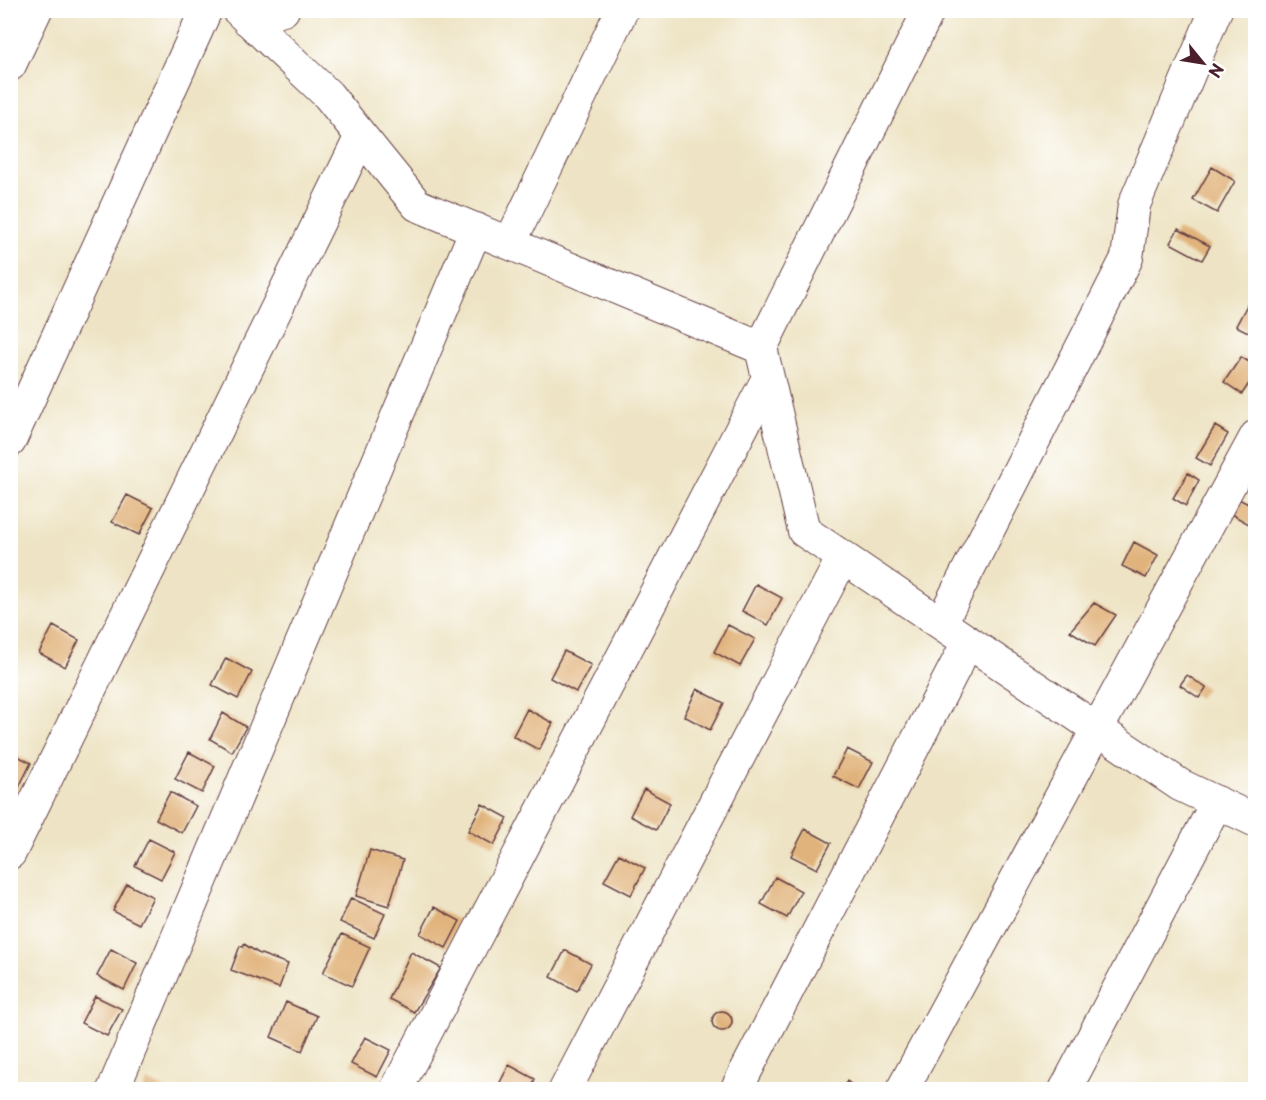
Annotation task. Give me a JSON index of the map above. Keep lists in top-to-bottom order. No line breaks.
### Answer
{"north":"bottom right"}
